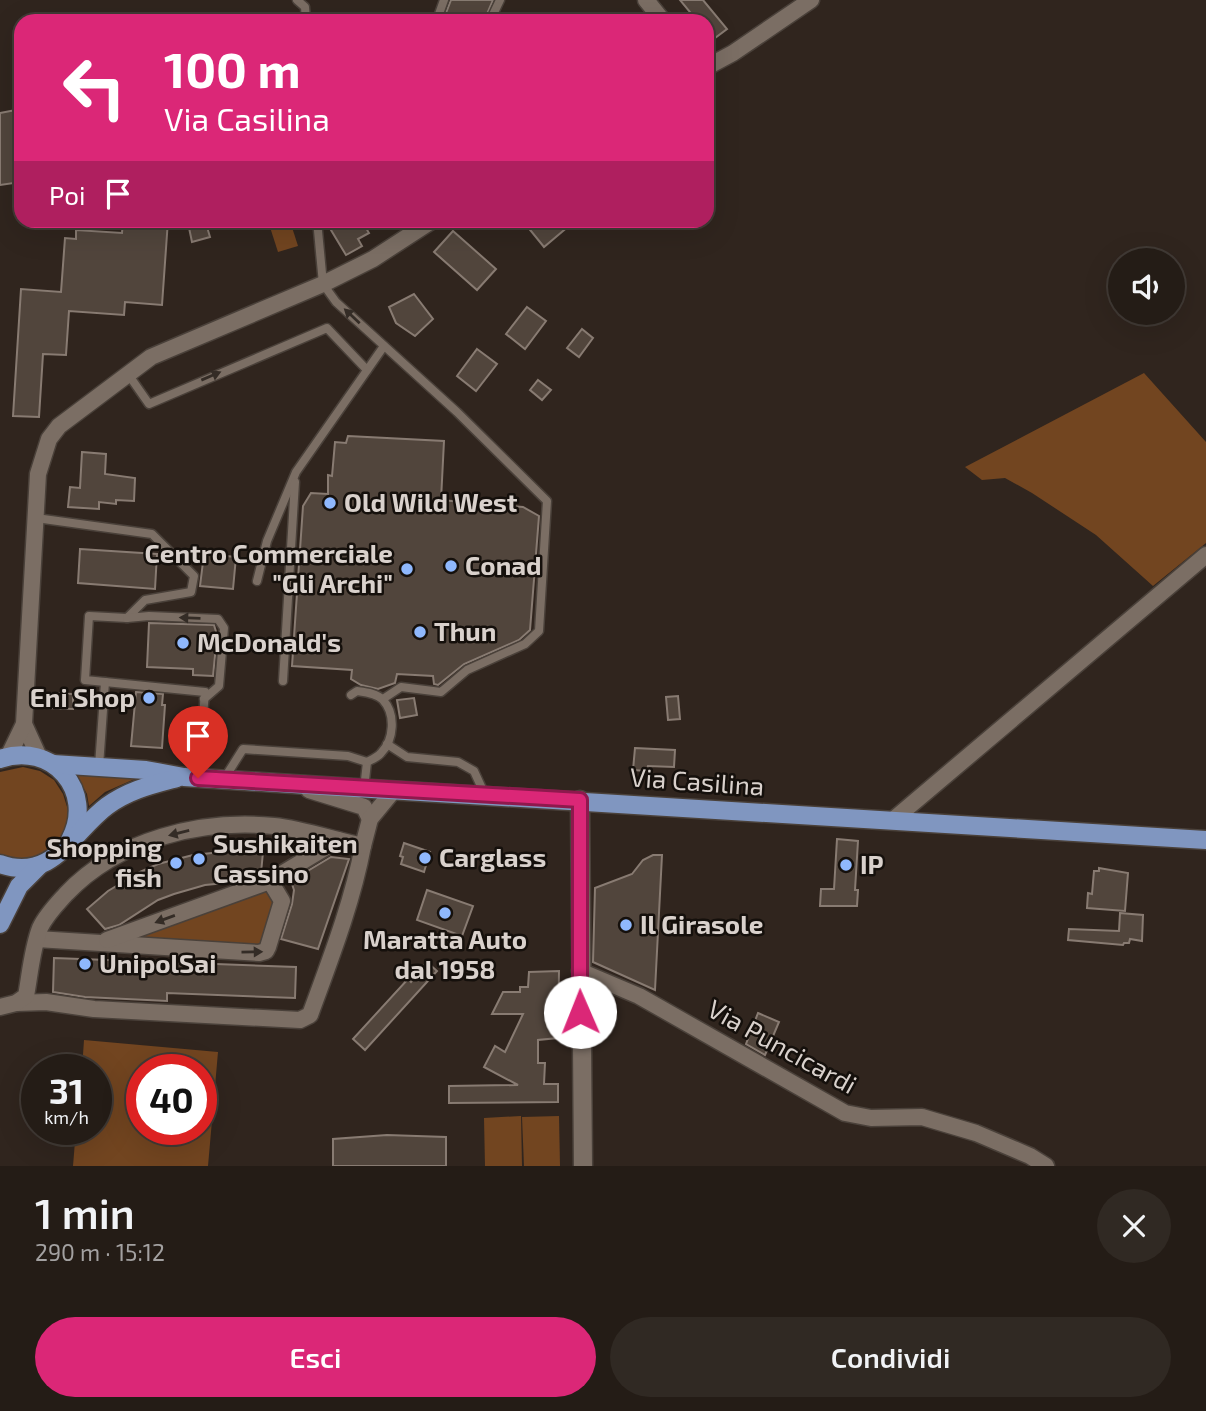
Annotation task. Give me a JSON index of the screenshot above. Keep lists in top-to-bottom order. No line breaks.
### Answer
{"streets":{"main road":["Via Casilina"],"street":["Via Puncicardi"]},"places":["Old Wild West","Conad","Centro Commerciale \"Gli Archi\"","Thun","McDonald's","Eni Shop","Carglass","Sushikaiten Cassino","Shopping fish","IP","Maratta Auto dal 1958","Il Girasole","UnipolSai"],"page":{"turn":["100 m","Via Casilina"],"then":"Poi","speed":"31 km/h","limit":"40","heading":["1 min","290 m · 15:12"],"buttons":["Esci","Condividi"]}}
